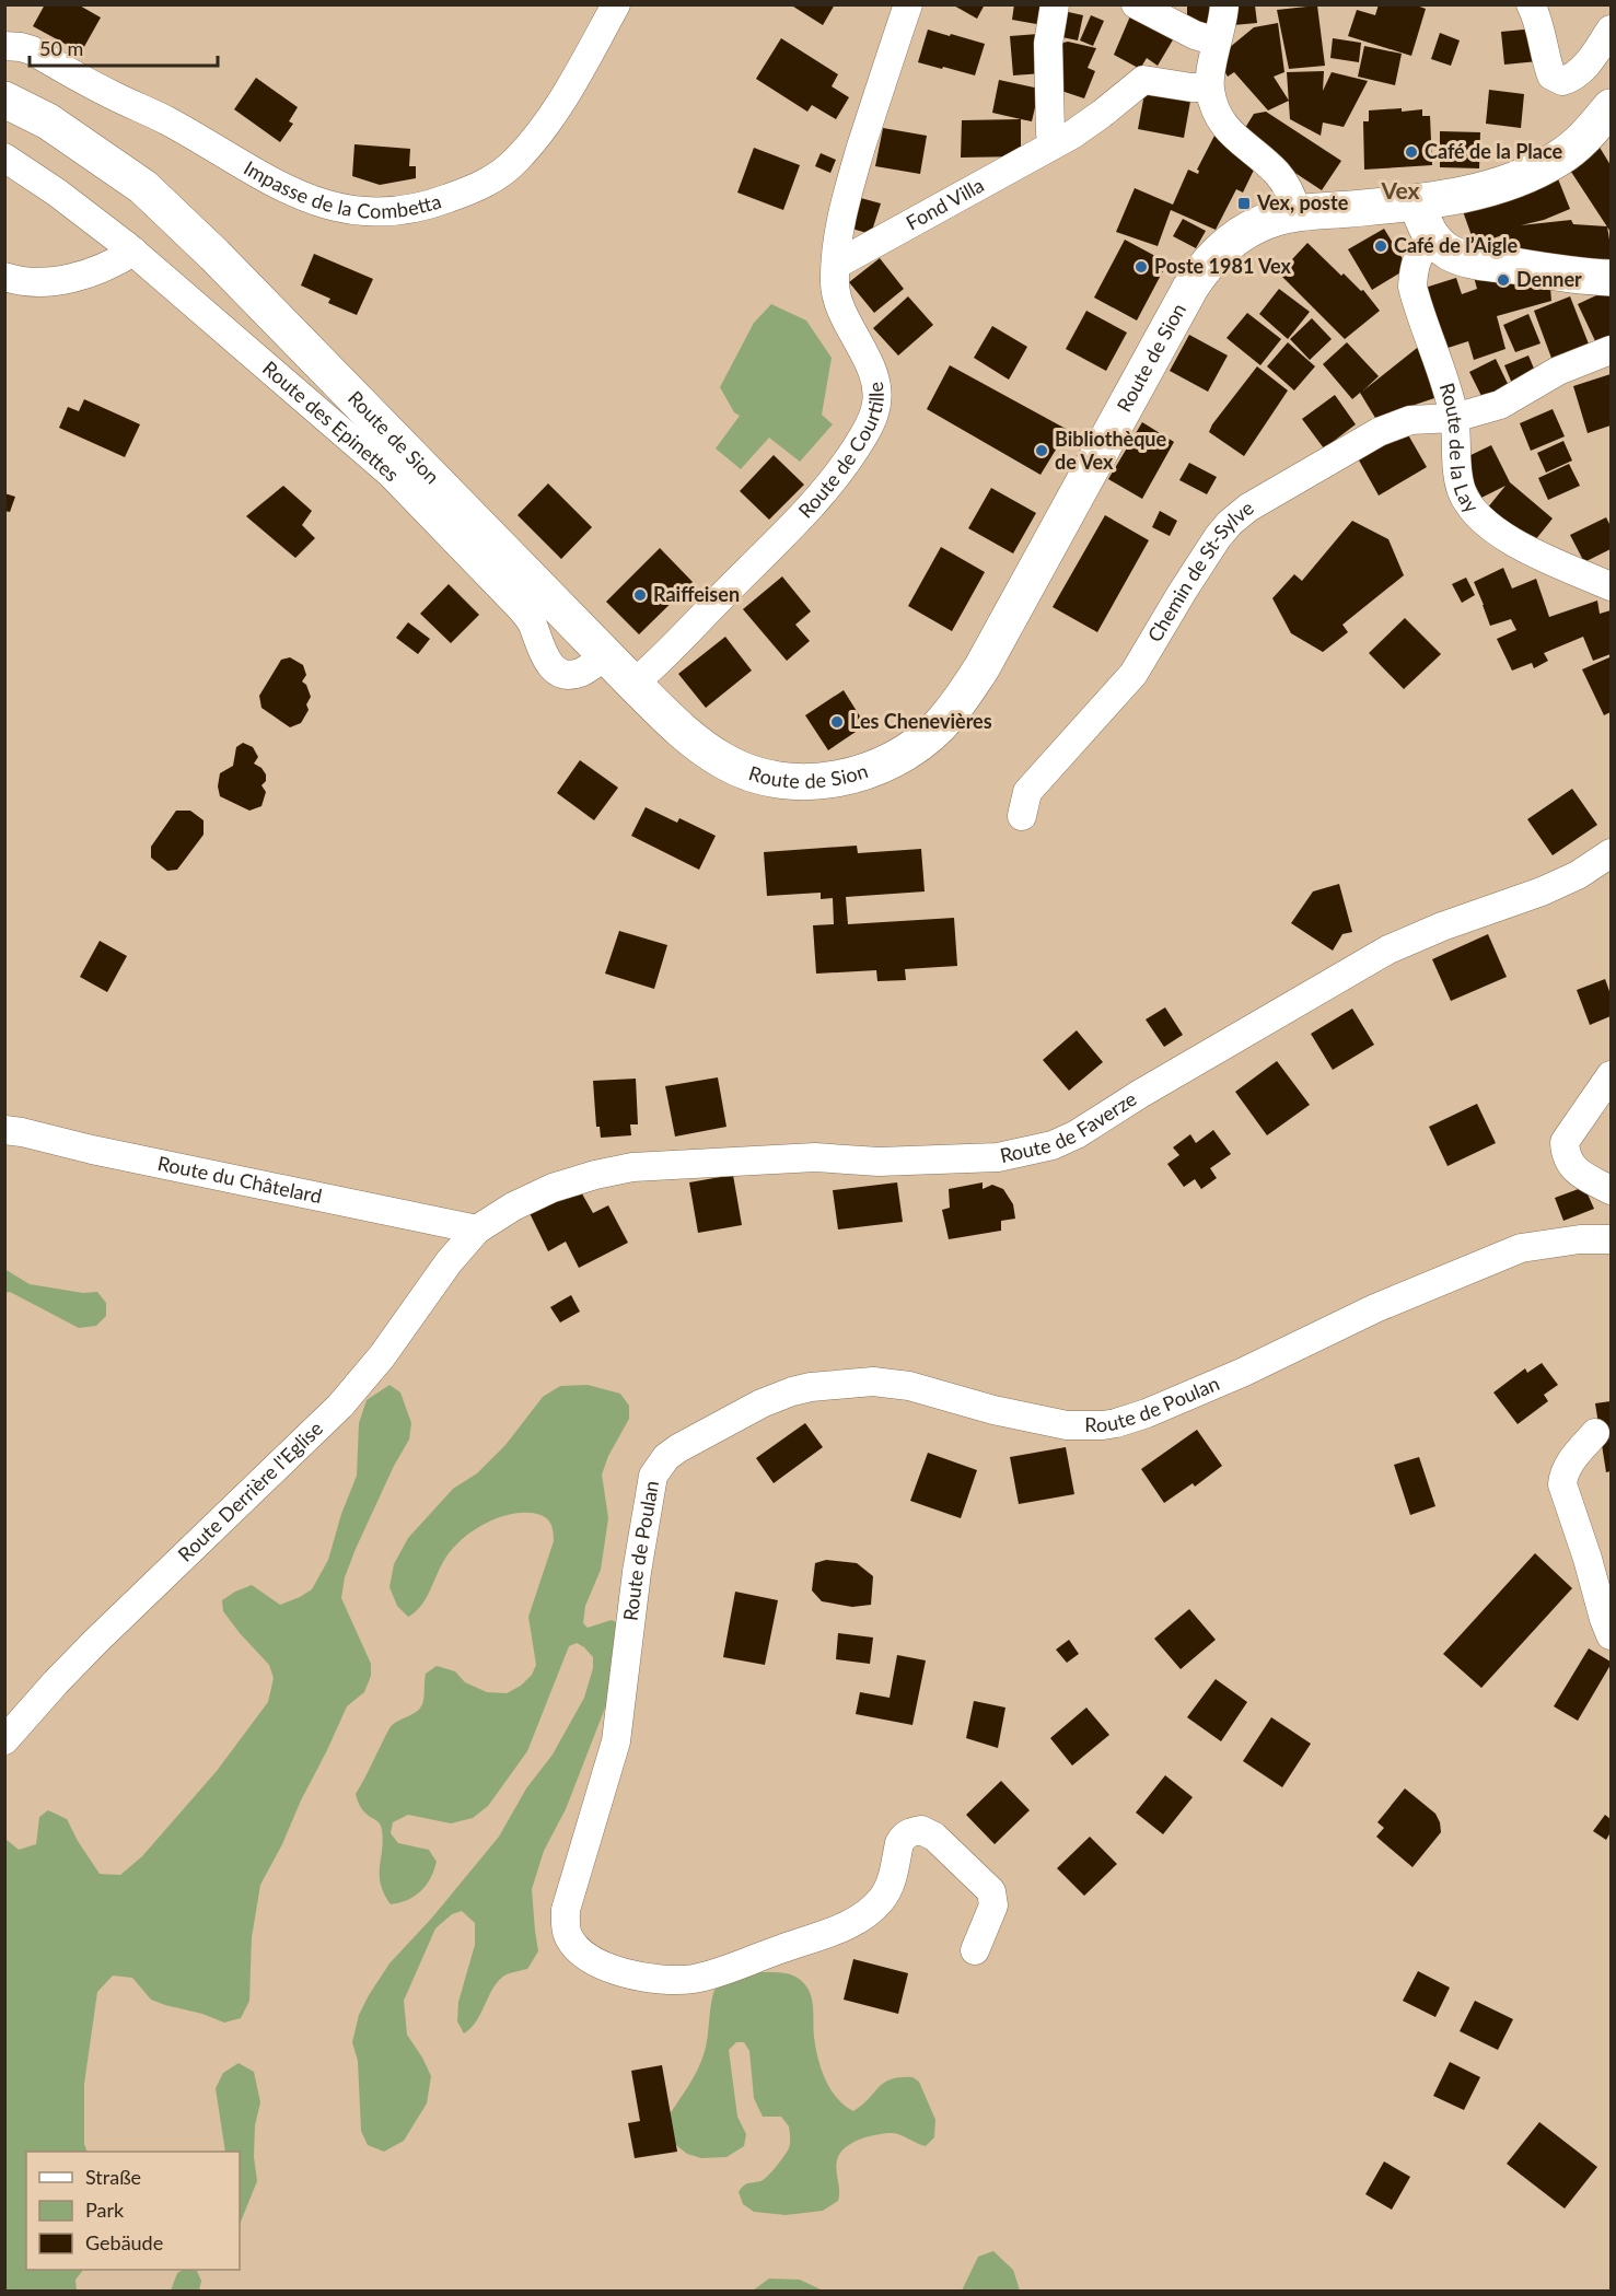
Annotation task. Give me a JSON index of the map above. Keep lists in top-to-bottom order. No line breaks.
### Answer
{"streets":{"main road":["Route de Sion"],"street":["Impasse de la Combetta","Fond Villa","Route des Epinettes","Route de Courtille","Route de la Lay","Chemin de St-Sylve","Route de Faverze","Route du Châtelard","Route de Poulan","Route Derrière l'Eglise"]},"crossings":[["Fond Villa","Route de Courtille"],["Route de Sion","Route des Epinettes"],["Route de Sion","Route de Courtille"],["Route de la Lay","Chemin de St-Sylve"],["Route de Faverze","Route du Châtelard"],["Route de Faverze","Route Derrière l'Eglise"],["Route du Châtelard","Route Derrière l'Eglise"]],"districts":["Vex"],"places":{"other":["Café de la Place","Café de l’Aigle","Poste 1981 Vex","Denner","Bibliothèque de Vex","Raiffeisen","Les Chenevières"],"transit":["Vex, poste"]},"legend":["Straße","Park","Gebäude"],"scale_bar":"50 m"}
